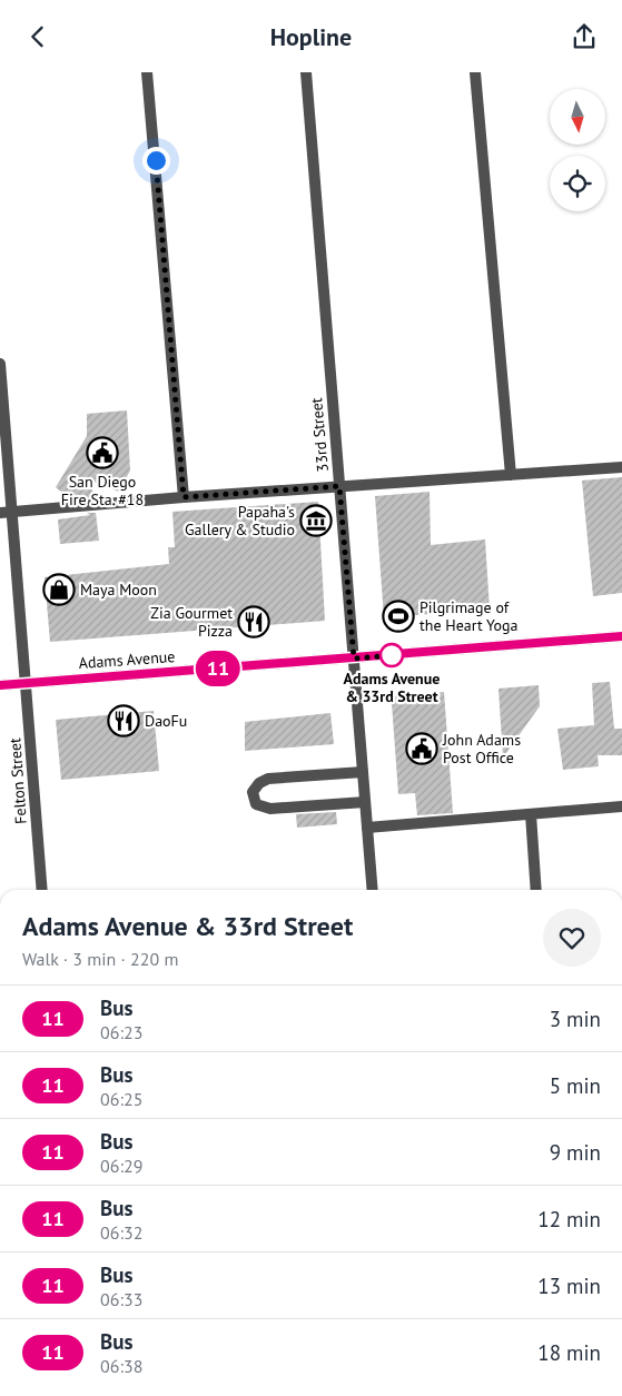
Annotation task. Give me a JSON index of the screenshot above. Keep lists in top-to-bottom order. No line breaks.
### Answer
{"streets":{"main road":["Adams Avenue"],"street":["33rd Street","Felton Street"]},"crossings":[["33rd Street","Adams Avenue"],["Adams Avenue","Felton Street"]],"places":{"public building":["San Diego Fire Sta. #18","John Adams Post Office"],"museum":["Papaha's Gallery & Studio"],"shop":["Maya Moon"],"sports":["Pilgrimage of the Heart Yoga"],"restaurant":["Zia Gourmet Pizza","DaoFu"],"other":["Adams Avenue & 33rd Street"]},"lines":["bus line 11"],"north":"bottom","page":{"header":"Hopline","on_map":"11","heading":["Adams Avenue & 33rd Street","Walk · 3 min · 220 m"],"list":[{"mark":"11","name":"Bus","note":"06:23","value":"3 min"},{"mark":"11","name":"Bus","note":"06:25","value":"5 min"},{"mark":"11","name":"Bus","note":"06:29","value":"9 min"},{"mark":"11","name":"Bus","note":"06:32","value":"12 min"},{"mark":"11","name":"Bus","note":"06:33","value":"13 min"},{"mark":"11","name":"Bus","note":"06:38","value":"18 min"}]}}
